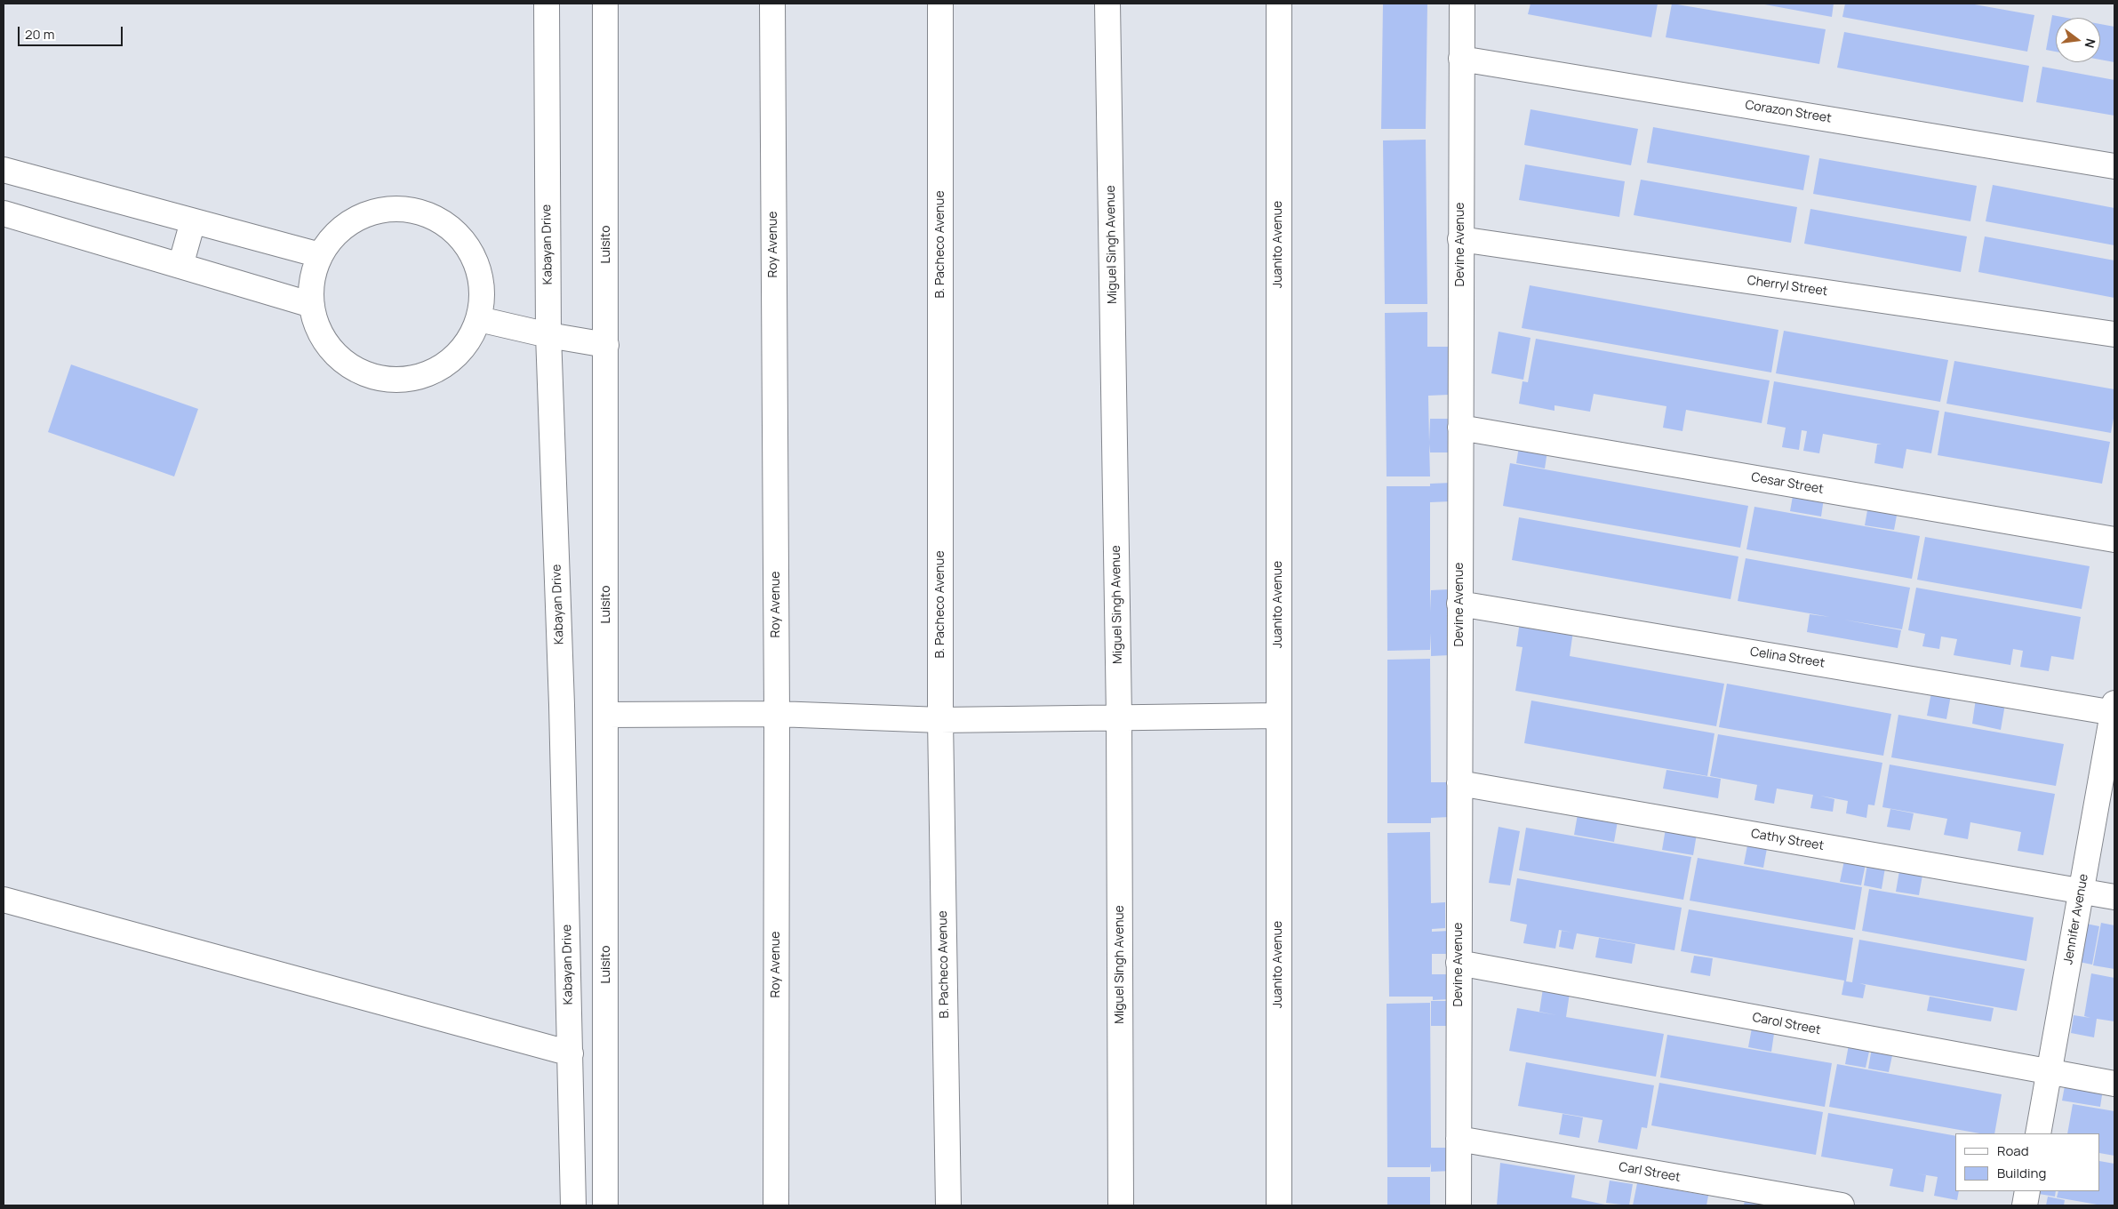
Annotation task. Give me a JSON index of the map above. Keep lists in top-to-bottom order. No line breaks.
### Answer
{"streets":{"street":["Corazon Street","Kabayan Drive","Luisito","Roy Avenue","B. Pacheco Avenue","Miguel Singh Avenue","Juanito Avenue","Devine Avenue","Cherryl Street","Cesar Street","Celina Street","Cathy Street","Jennifer Avenue","Carol Street","Carl Street"]},"crossings":[["Corazon Street","Devine Avenue"],["Devine Avenue","Cherryl Street"],["Devine Avenue","Cesar Street"],["Devine Avenue","Celina Street"],["Devine Avenue","Cathy Street"],["Devine Avenue","Carol Street"],["Devine Avenue","Carl Street"],["Celina Street","Jennifer Avenue"],["Cathy Street","Jennifer Avenue"],["Jennifer Avenue","Carol Street"]],"legend":["Road","Building"],"scale_bar":"20 m","north":"right"}
